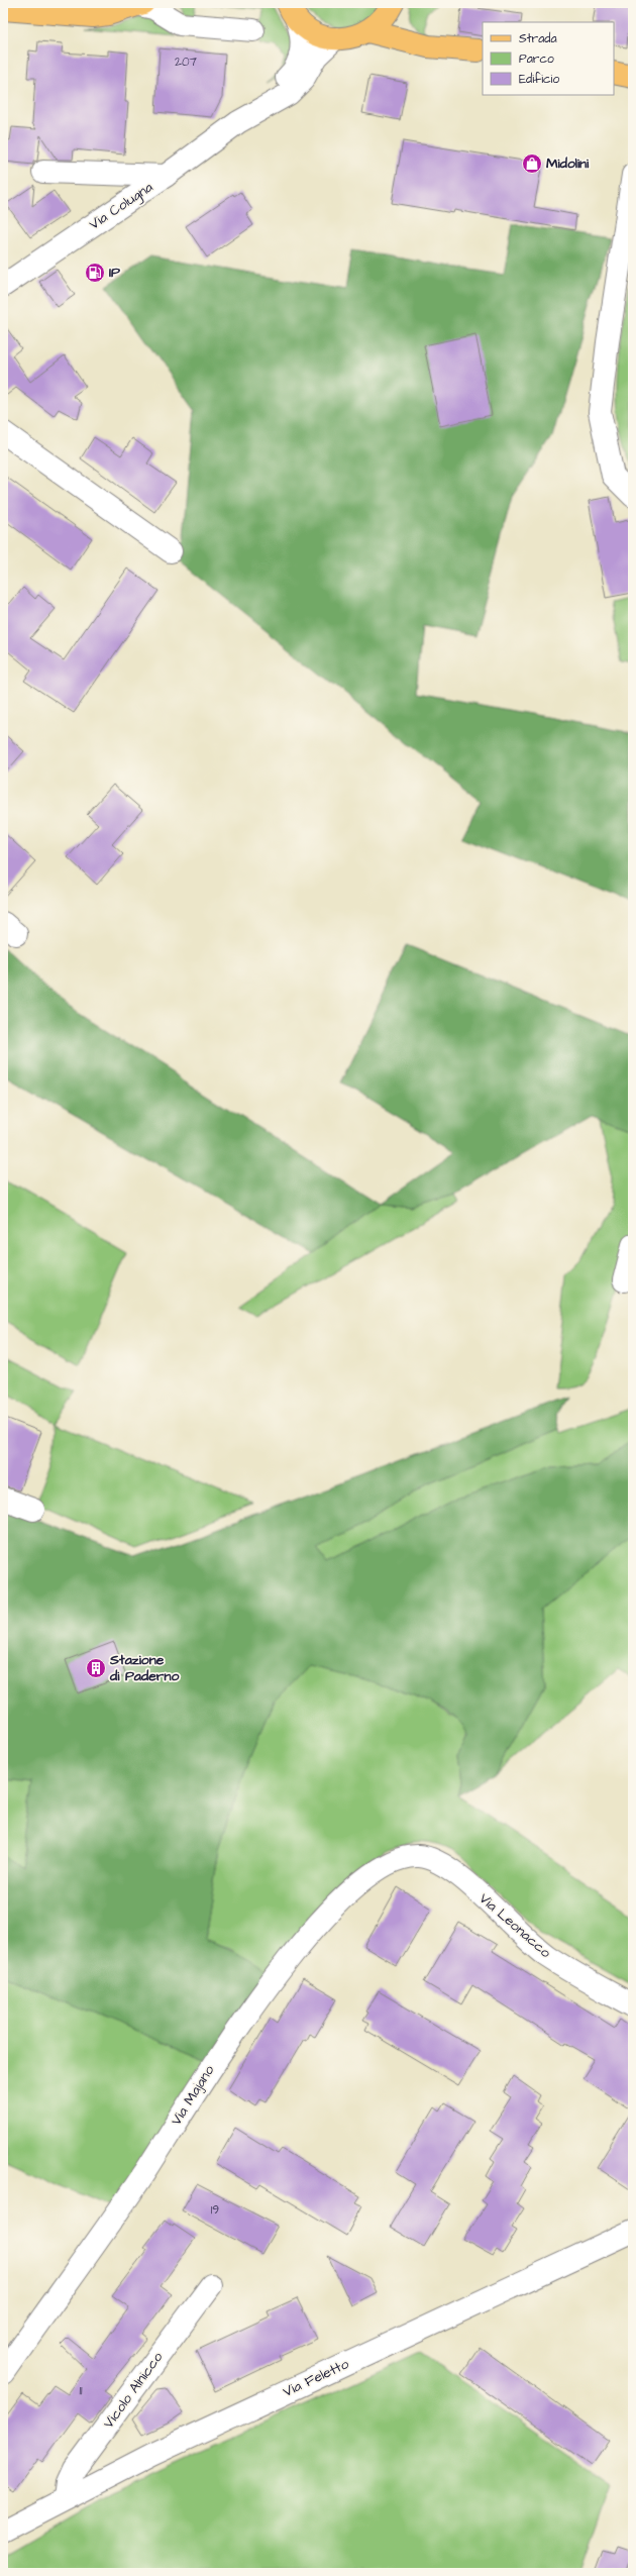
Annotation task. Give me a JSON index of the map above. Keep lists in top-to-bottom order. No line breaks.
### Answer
{"streets":{"street":["Via Colugna","Via Leonacco","Via Majano","Via Feletto","Vicolo Alnicco"]},"crossings":[["Via Leonacco","Via Majano"],["Via Feletto","Vicolo Alnicco"]],"places":{"shop":["Midolini"],"fuel station":["IP"],"building":["Stazione di Paderno"]},"house_numbers":["207","19","11"],"legend":["Strada","Parco","Edificio"]}
